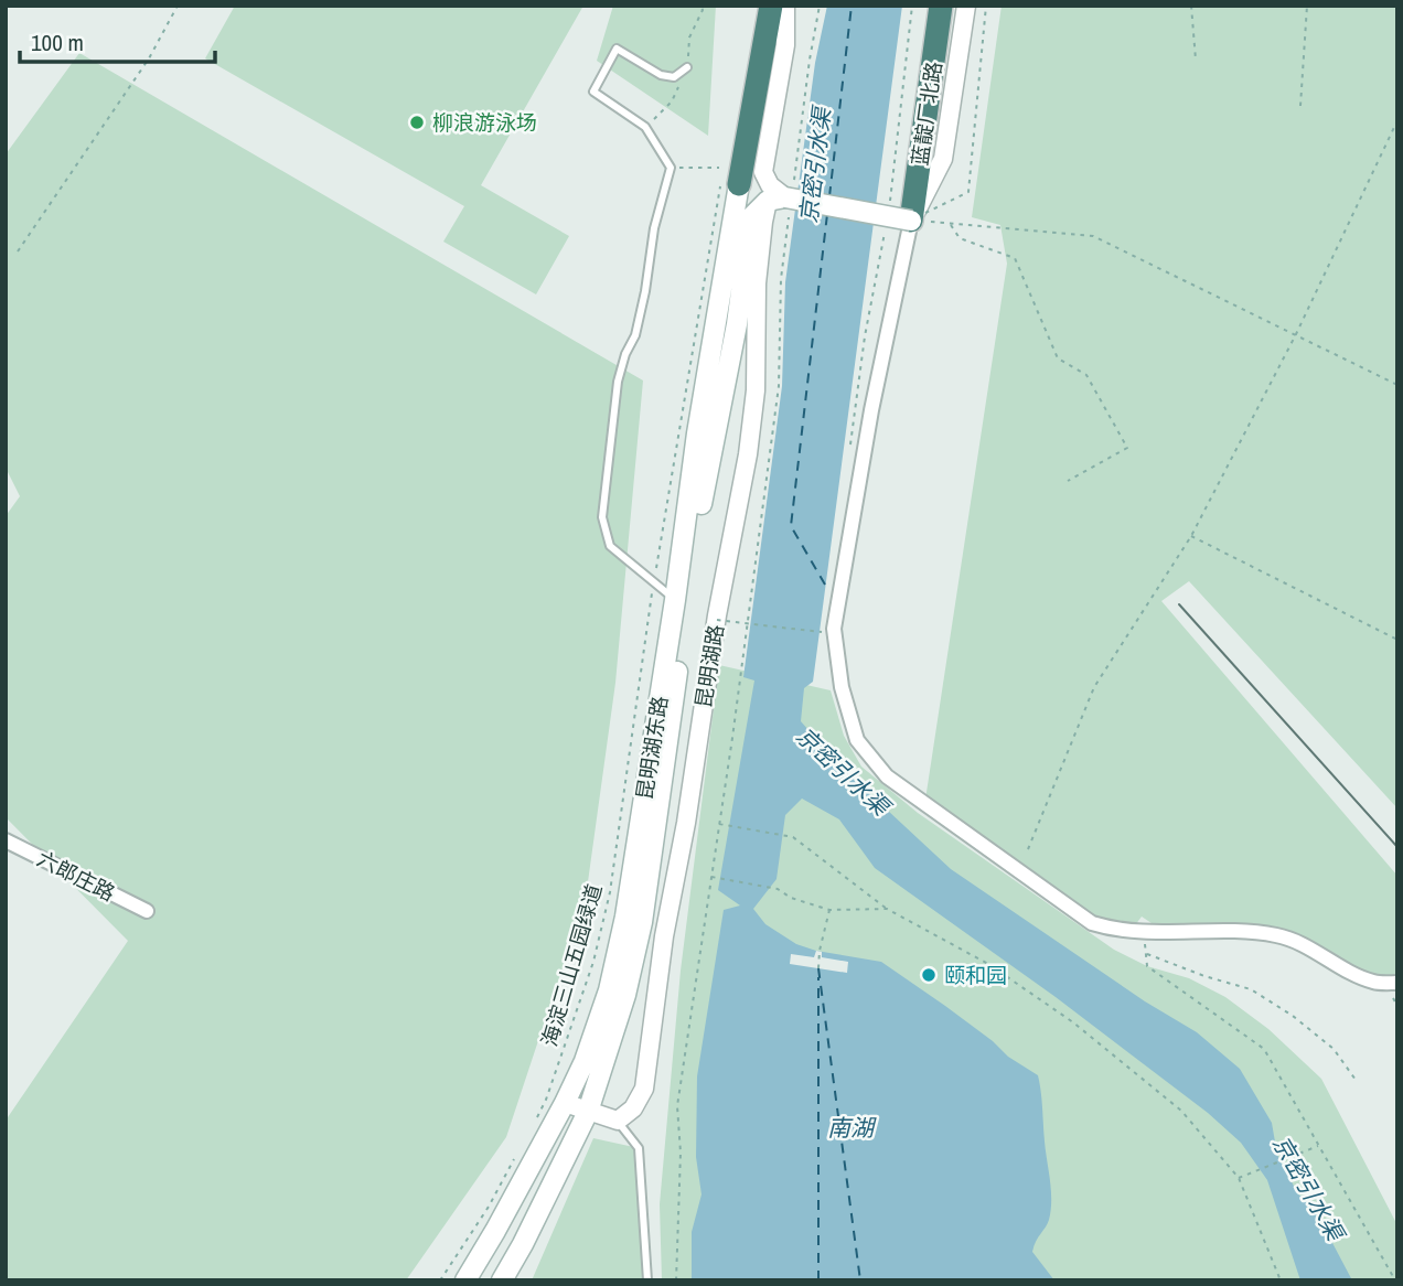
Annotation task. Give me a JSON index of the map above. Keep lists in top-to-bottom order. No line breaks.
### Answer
{"streets":{"highway":["蓝靛厂北路"],"main road":["昆明湖东路"],"street":["昆明湖路","六郎庄路"],"path":["海淀三山五园绿道"]},"crossings":[["昆明湖路","昆明湖东路"],["昆明湖东路","海淀三山五园绿道"]],"water":["京密引水渠","南湖"],"places":["柳浪游泳场","颐和园"],"scale_bar":"100 m"}
